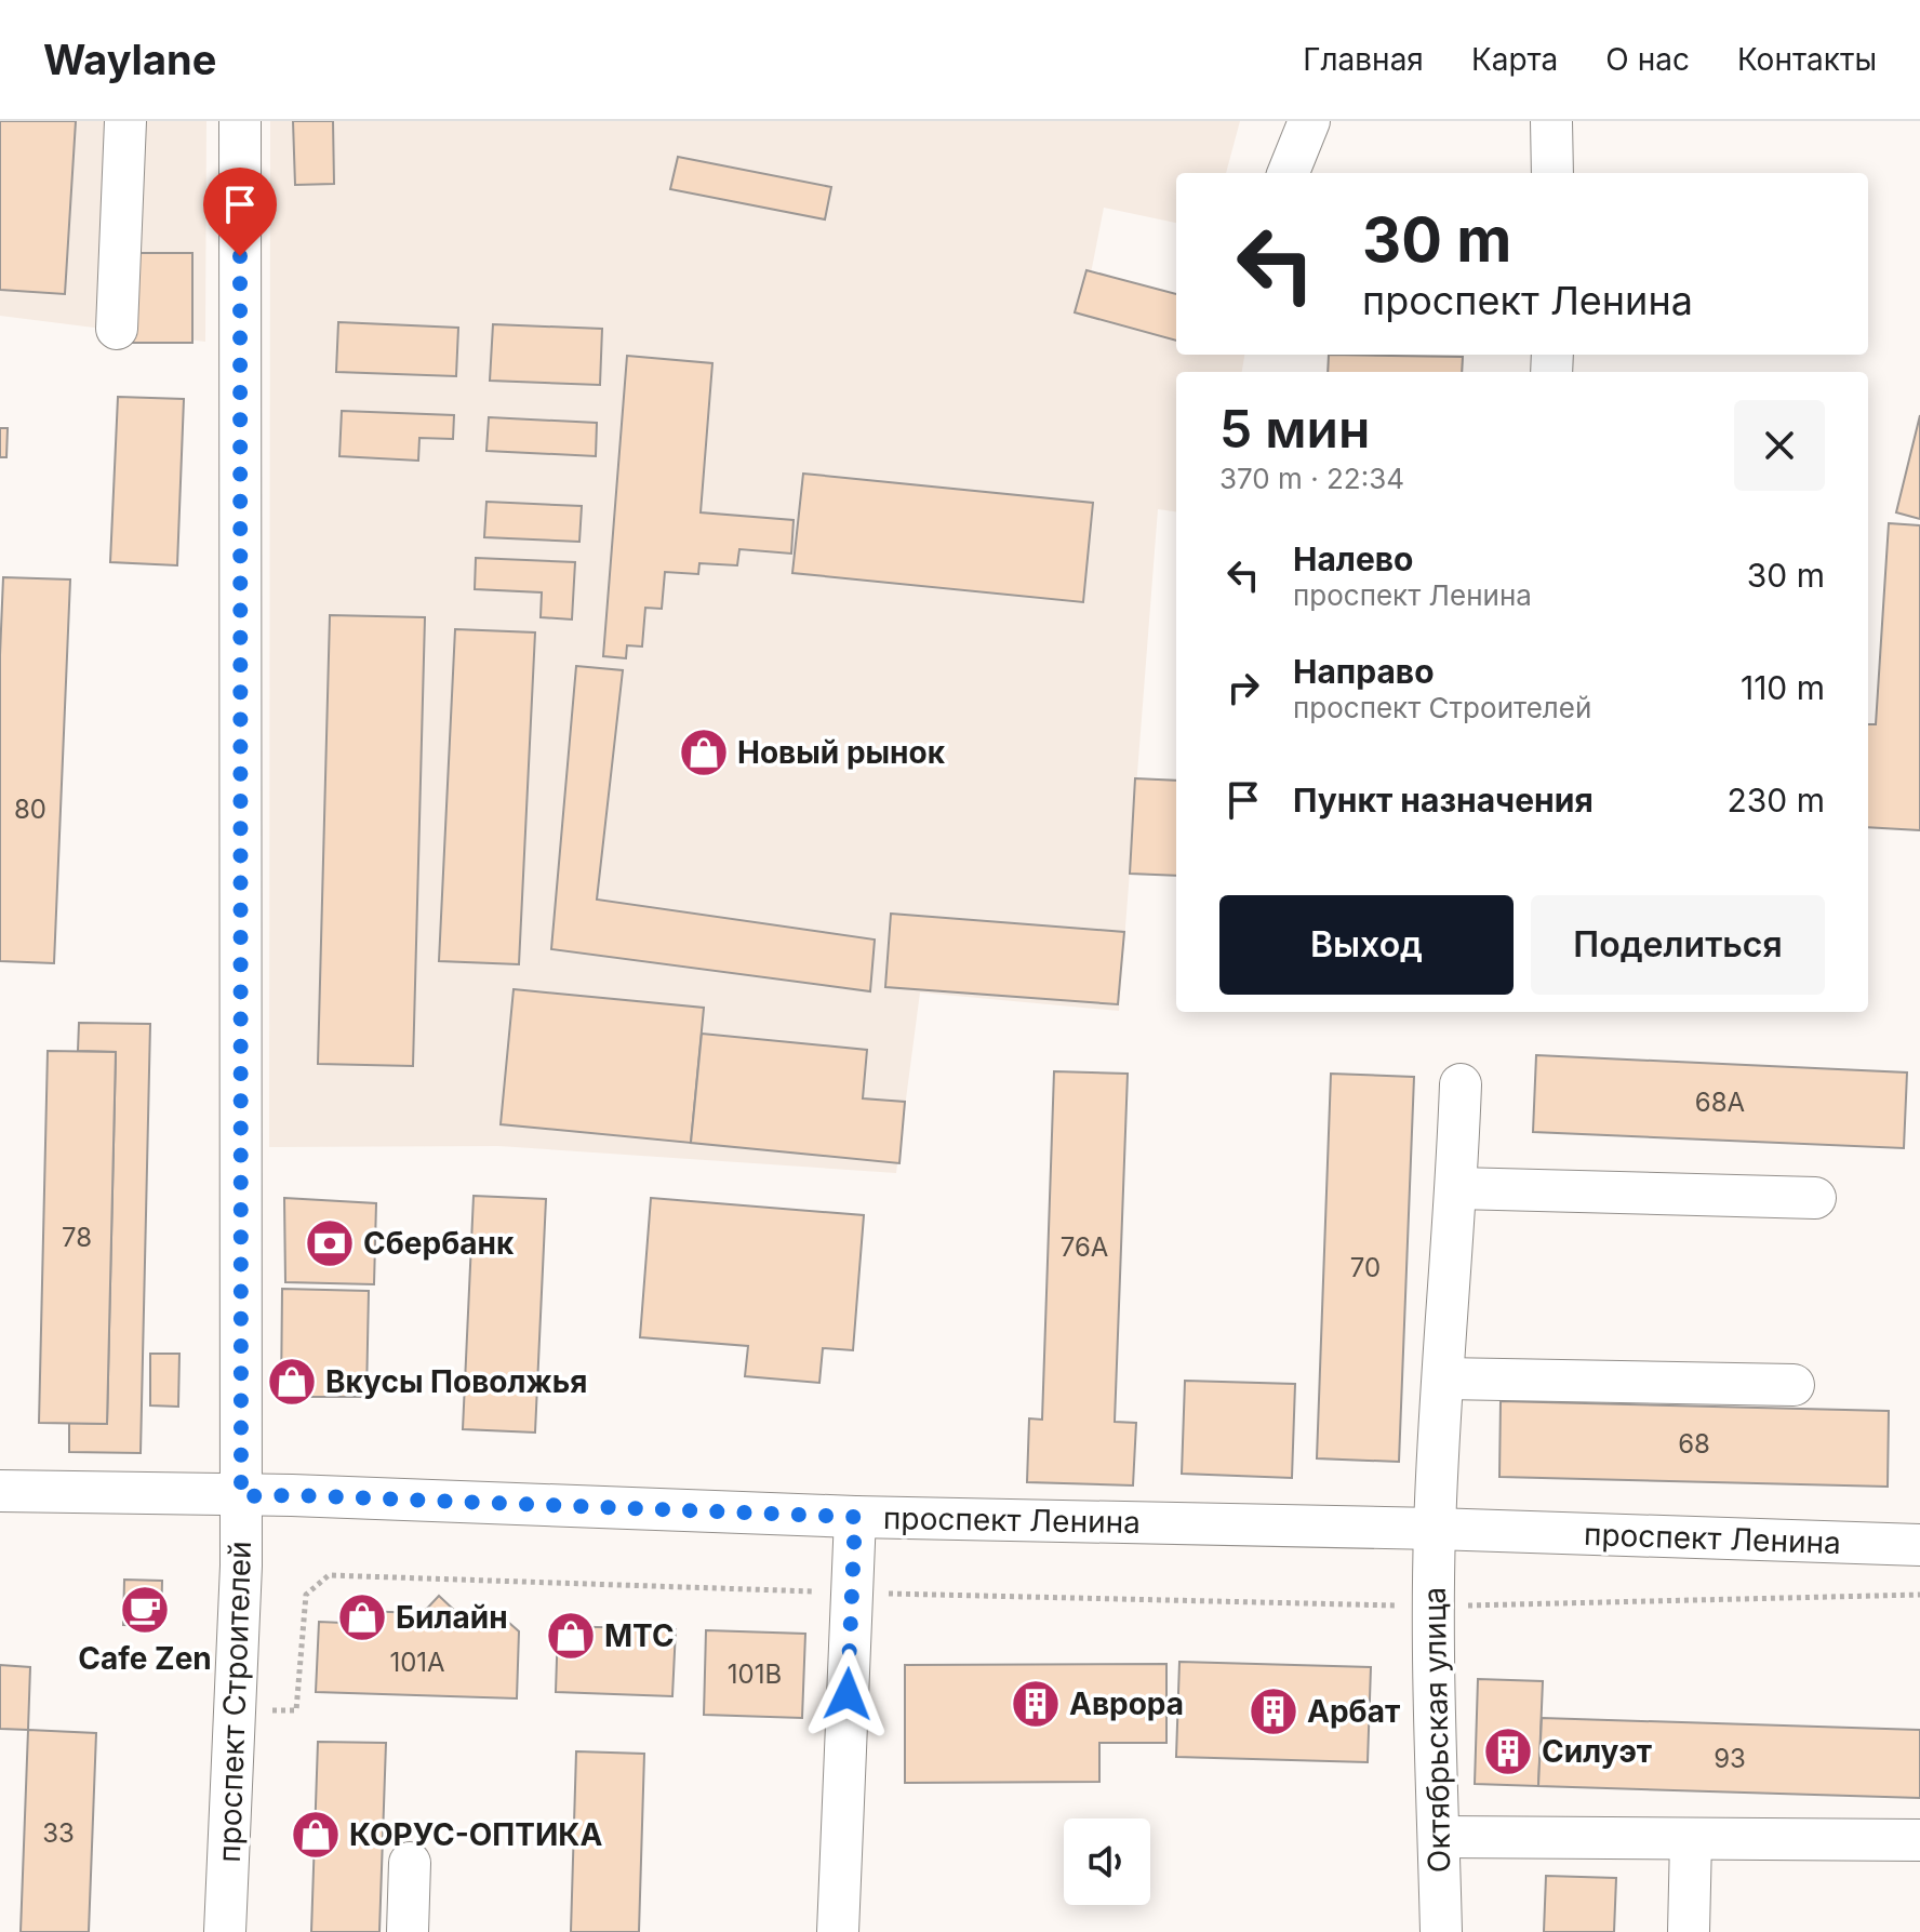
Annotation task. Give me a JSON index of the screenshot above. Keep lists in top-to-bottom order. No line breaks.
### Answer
{"streets":{"street":["проспект Ленина","проспект Строителей","Октябрьская улица"]},"crossings":[["проспект Ленина","проспект Строителей"],["проспект Ленина","Октябрьская улица"]],"places":{"shop":["Новый рынок","Вкусы Поволжья","Билайн","МТС","КОРУС-ОПТИКА"],"bank":["Сбербанк"],"cafe":["Cafe Zen"],"building":["Аврора","Арбат","Силуэт"]},"house_numbers":["80","68А","78","76А","70","68","101А","101В","93","33"],"page":{"header":"Waylane","nav":["Главная","Карта","О нас","Контакты"],"turn":["30 m","проспект Ленина"],"heading":["5 мин","370 m · 22:34"],"list":[{"name":"Налево","note":"проспект Ленина","value":"30 m"},{"name":"Направо","note":"проспект Строителей","value":"110 m"},{"name":"Пункт назначения","value":"230 m"}],"buttons":["Выход","Поделиться"]}}
